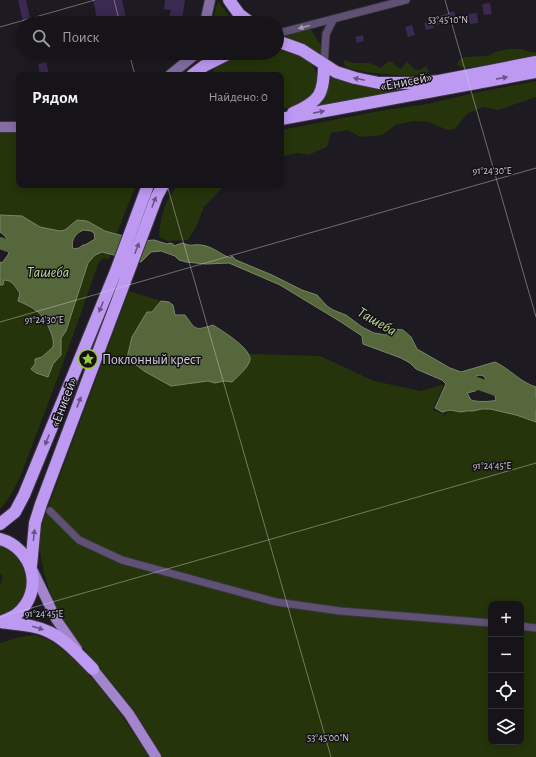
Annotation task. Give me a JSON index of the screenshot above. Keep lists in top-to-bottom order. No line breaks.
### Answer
{"streets":{"highway":["«Енисей»"]},"water":["Ташеба"],"places":{"place":["Поклонный крест"]},"page":{"search":"Поиск","heading":["Рядом","Найдено: 0"],"map_buttons":["+","−"]},"coordinates":["53°45'10\"N","91°24'30\"E","91°24'45\"E","53°45'00\"N"]}
